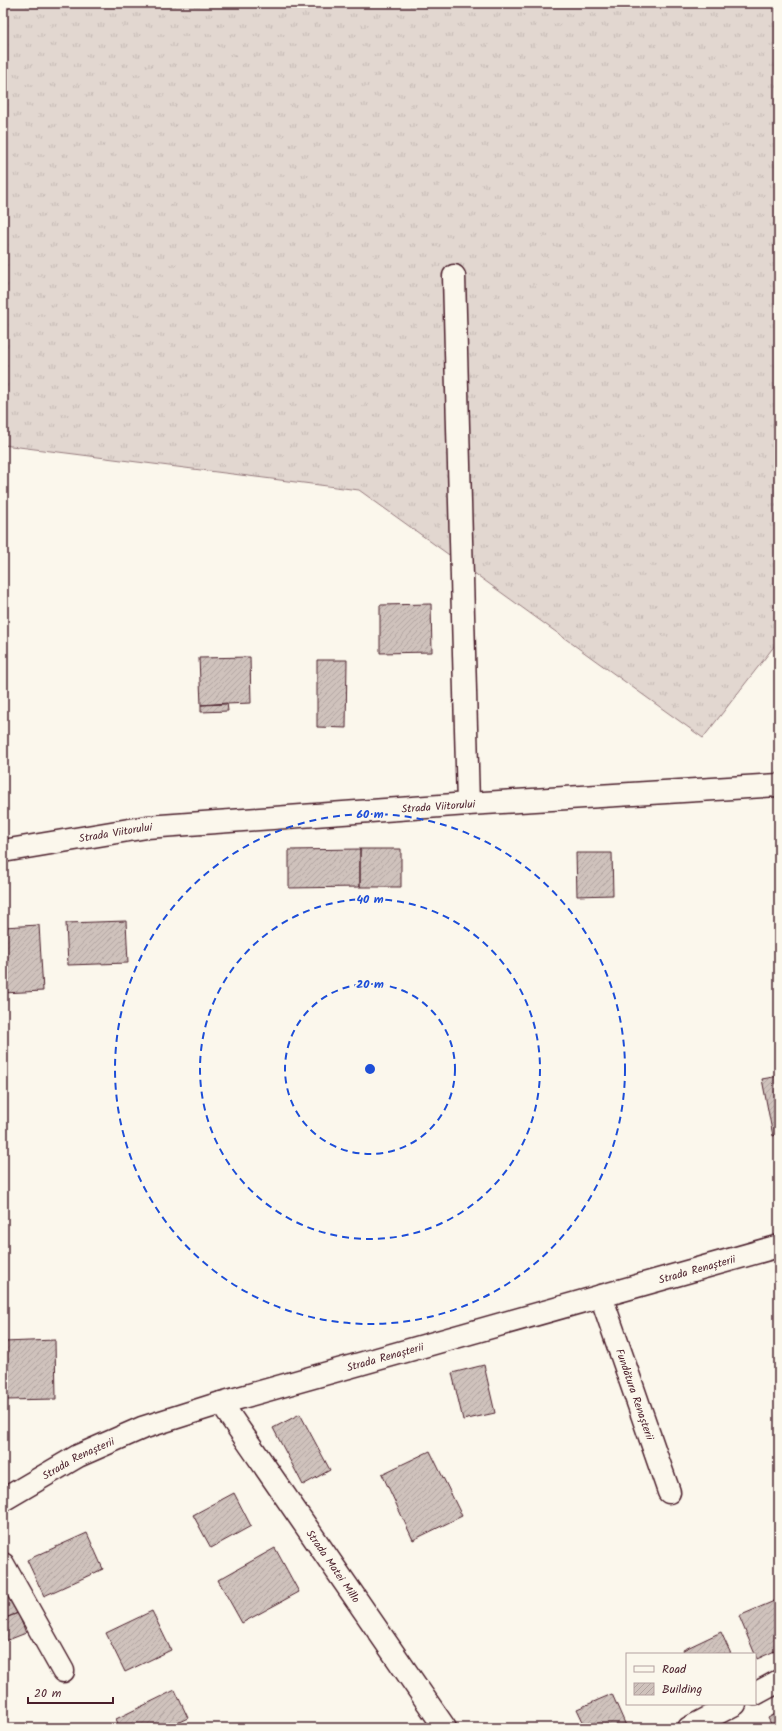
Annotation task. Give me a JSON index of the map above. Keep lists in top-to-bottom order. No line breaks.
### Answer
{"streets":{"street":["Strada Viitorului","Strada Renașterii","Fundătura Renașterii","Strada Matei Millo"]},"crossings":[["Strada Renașterii","Fundătura Renașterii"],["Strada Renașterii","Strada Matei Millo"]],"legend":["Road","Building"],"scale_bar":"20 m","rings":["60 m","40 m","20 m"]}
